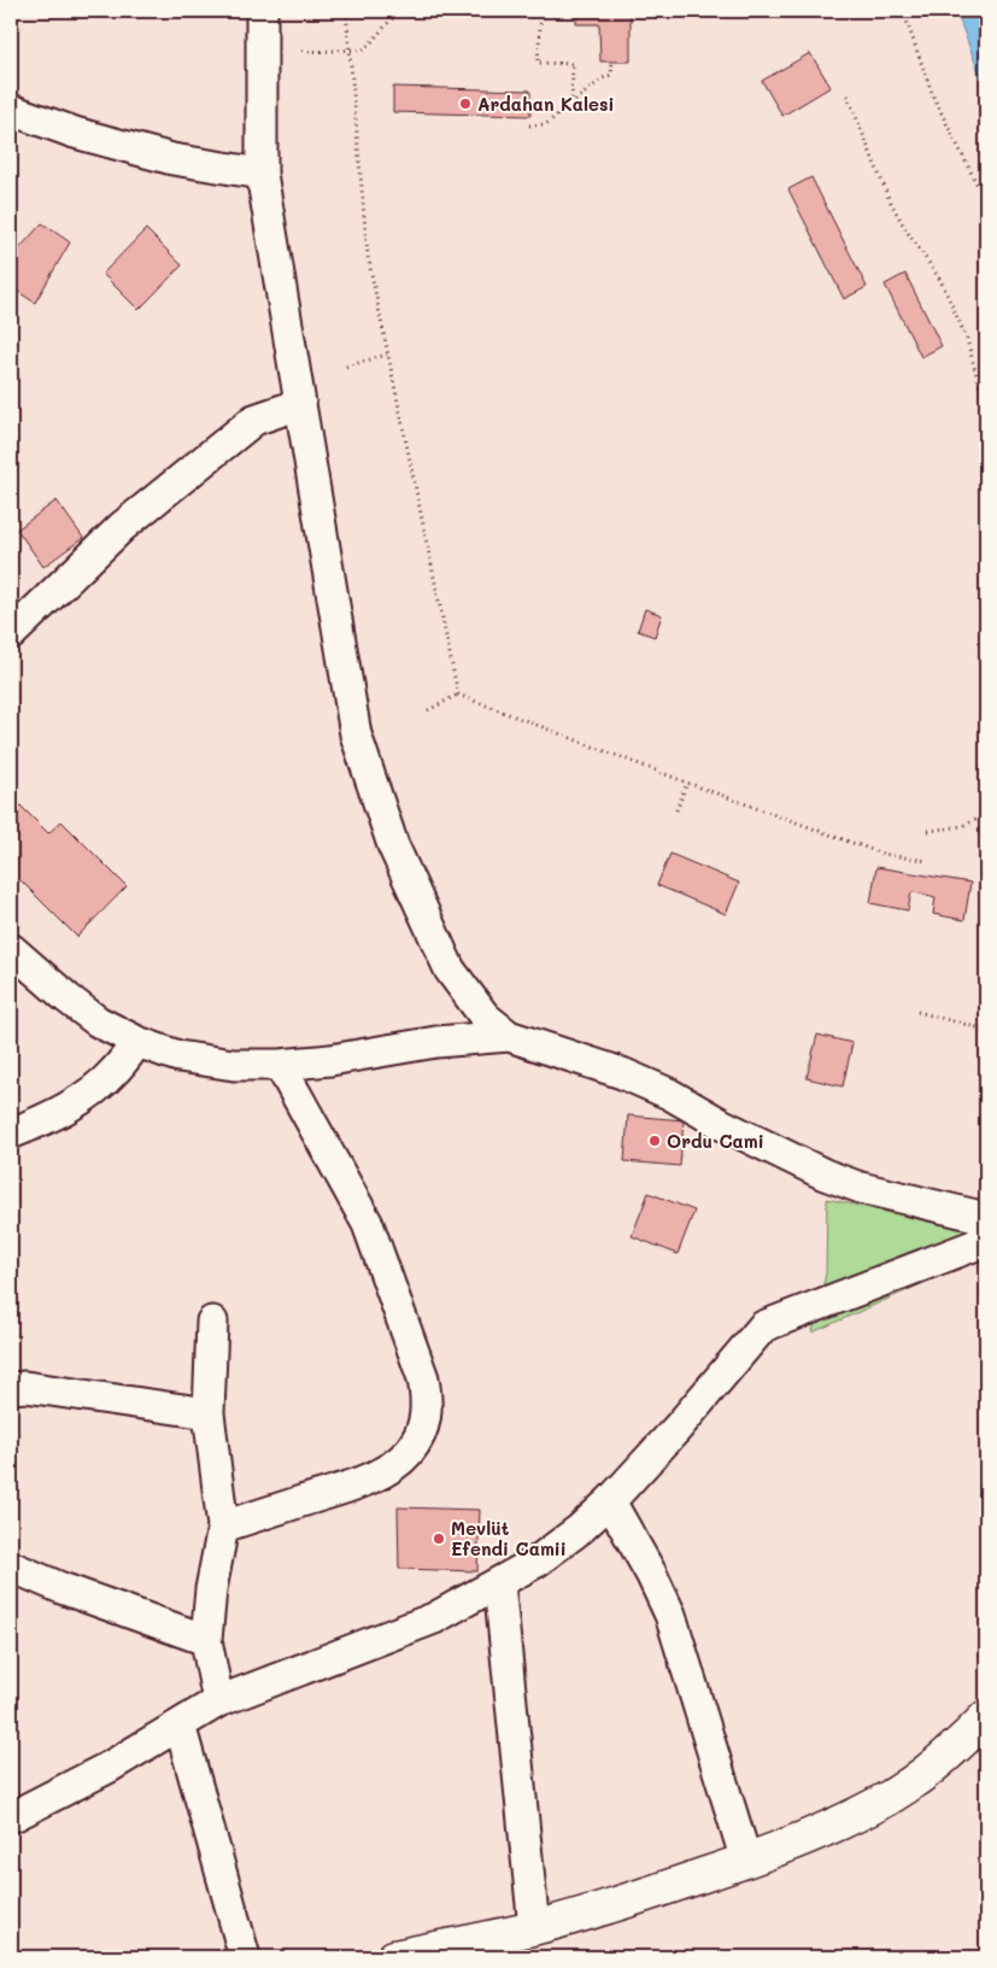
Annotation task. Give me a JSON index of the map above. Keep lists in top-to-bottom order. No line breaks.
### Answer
{"places":["Ardahan Kalesi","Ordu Cami","Mevlüt Efendi Camii"]}
